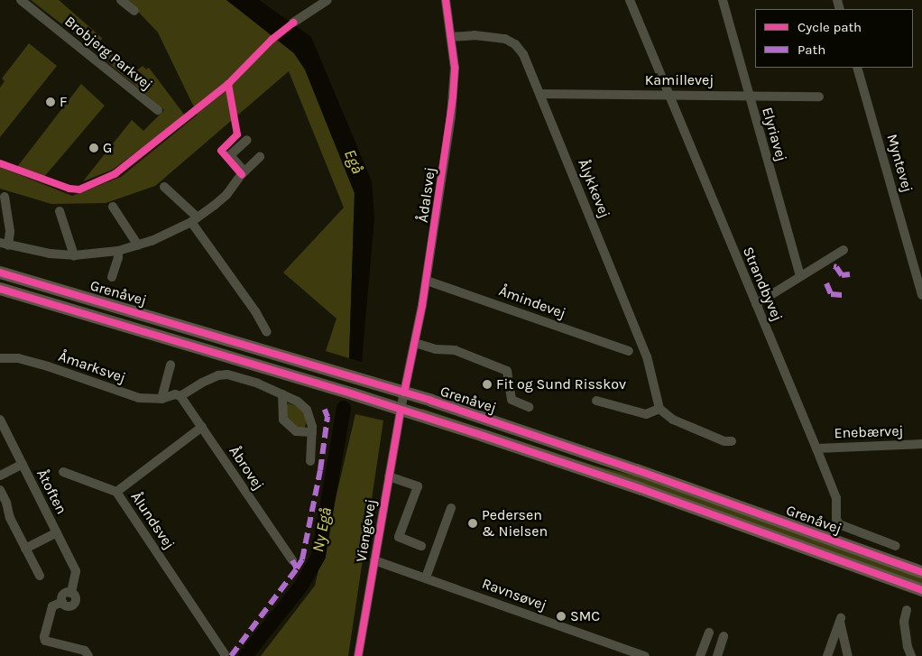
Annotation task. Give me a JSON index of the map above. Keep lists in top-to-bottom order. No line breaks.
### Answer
{"streets":{"main road":["Grenåvej"],"street":["Brobjerg Parkvej","Kamillevej","Elyriavej","Myntevej","Ålykkevej","Ådalsvej","Strandbyvej","Åmindevej","Åmarksvej","Enebærvej","Åbrovej","Åtoften","Ålundsvej","Viengevej","Ravnsøvej"]},"crossings":[["Kamillevej","Elyriavej"],["Kamillevej","Ålykkevej"],["Kamillevej","Strandbyvej"],["Ålykkevej","Ådalsvej"],["Ådalsvej","Grenåvej"],["Ådalsvej","Åmindevej"],["Ådalsvej","Viengevej"],["Strandbyvej","Enebærvej"],["Grenåvej","Viengevej"],["Åmarksvej","Åbrovej"],["Åbrovej","Ålundsvej"],["Viengevej","Ravnsøvej"]],"water":["Egå","Ny Egå"],"places":["F","G","Fit og Sund Risskov","Pedersen & Nielsen","SMC"],"legend":["Cycle path","Path"]}
